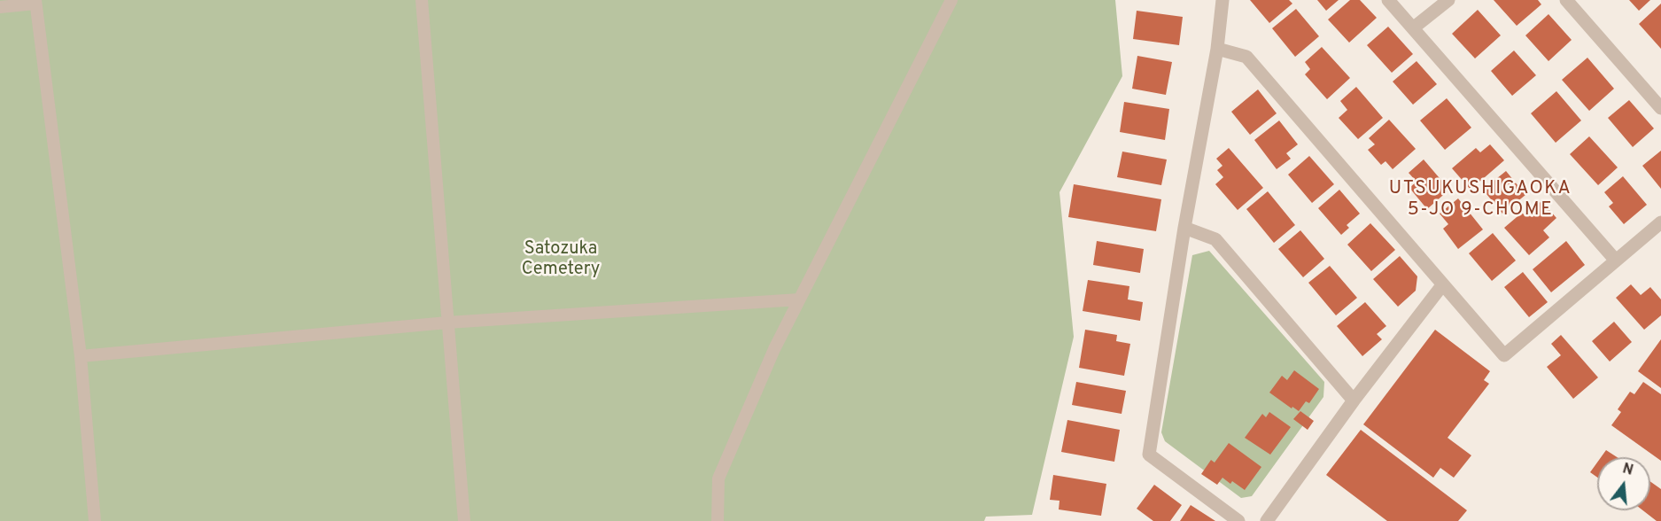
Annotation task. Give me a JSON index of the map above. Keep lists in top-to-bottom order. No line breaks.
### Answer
{"districts":["UTSUKUSHIGAOKA 5-JO 9-CHOME"],"parks":["Satozuka Cemetery"],"north":"top"}
